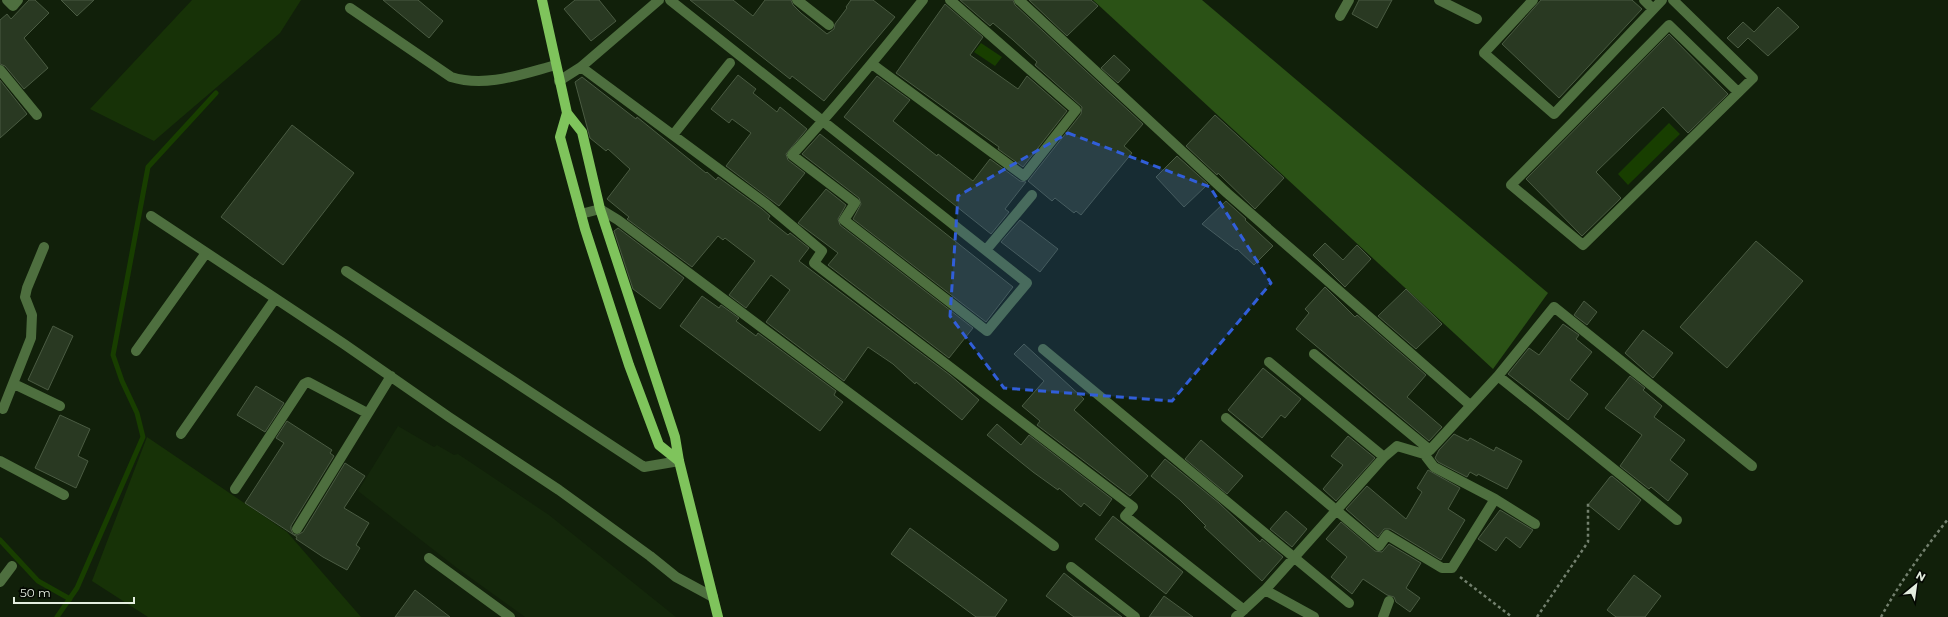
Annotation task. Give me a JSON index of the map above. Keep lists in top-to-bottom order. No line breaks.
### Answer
{"scale_bar":"50 m","north":"top right"}
